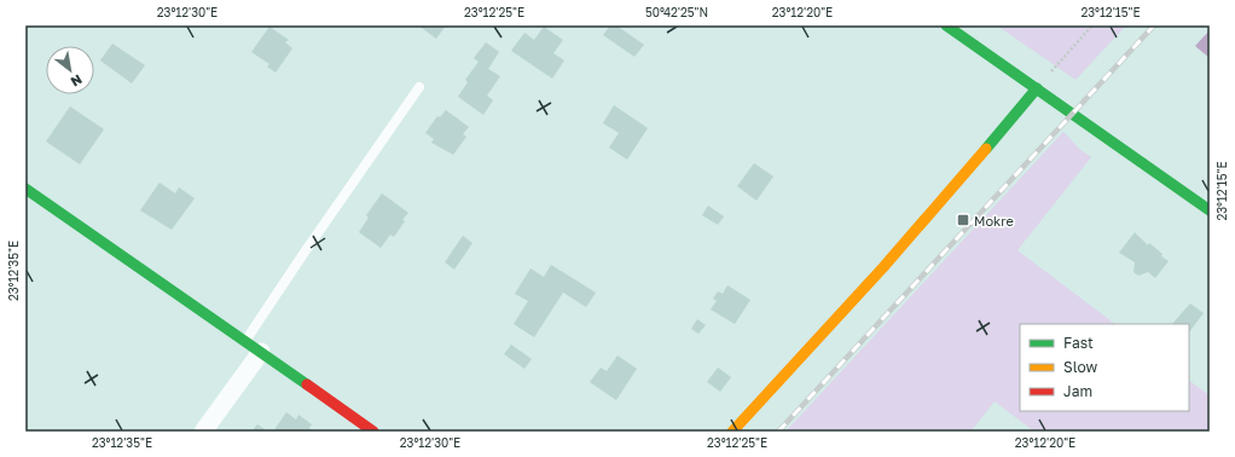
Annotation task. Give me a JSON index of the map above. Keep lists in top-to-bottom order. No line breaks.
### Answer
{"places":{"transit":["Mokre"]},"legend":["Fast","Slow","Jam"],"north":"bottom right","coordinates":["23°12'30\"E","23°12'25\"E","50°42'25\"N","23°12'20\"E","23°12'15\"E","23°12'35\"E"]}
